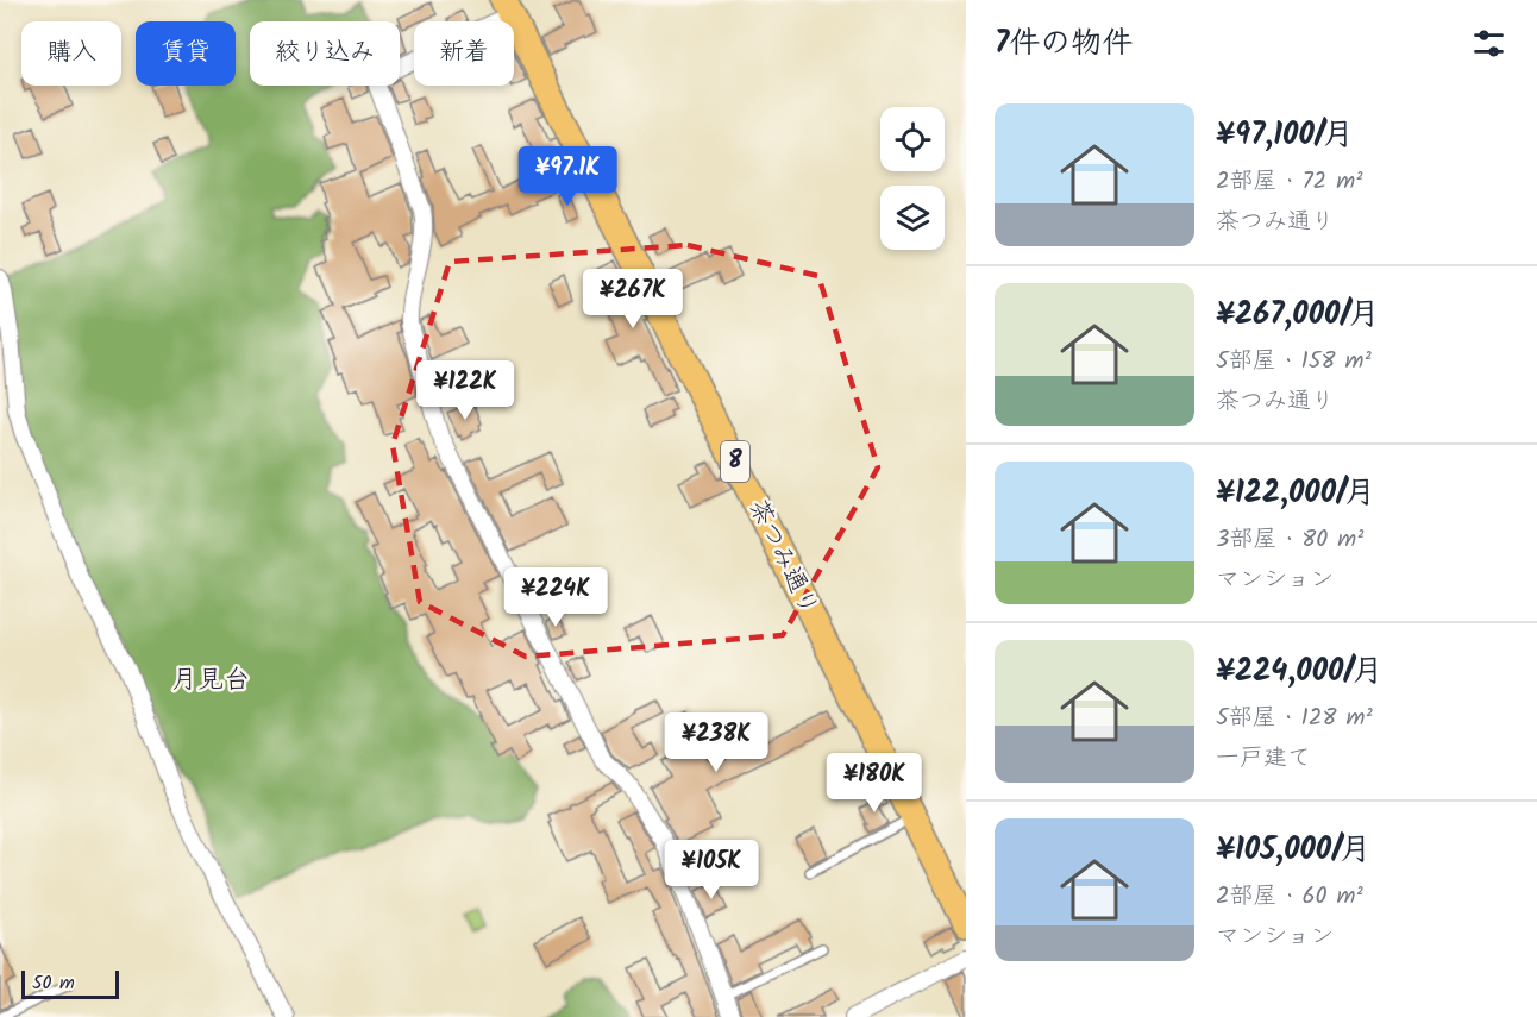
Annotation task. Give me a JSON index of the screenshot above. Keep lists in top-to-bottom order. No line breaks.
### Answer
{"streets":{"main road":["8","茶つみ通り"]},"districts":["月見台"],"scale_bar":"50 m","page":{"heading":"7件の物件","chip":["購入","賃貸","絞り込み","新着"],"list":[{"name":"¥97,100/月","note":"2部屋 · 72 m² · 茶つみ通り"},{"name":"¥267,000/月","note":"5部屋 · 158 m² · 茶つみ通り"},{"name":"¥122,000/月","note":"3部屋 · 80 m² · マンション"},{"name":"¥224,000/月","note":"5部屋 · 128 m² · 一戸建て"},{"name":"¥105,000/月","note":"2部屋 · 60 m² · マンション"}],"price":["¥97.1K","¥267K","¥122K","¥224K","¥238K","¥180K","¥105K"],"scale":"50 m"}}
